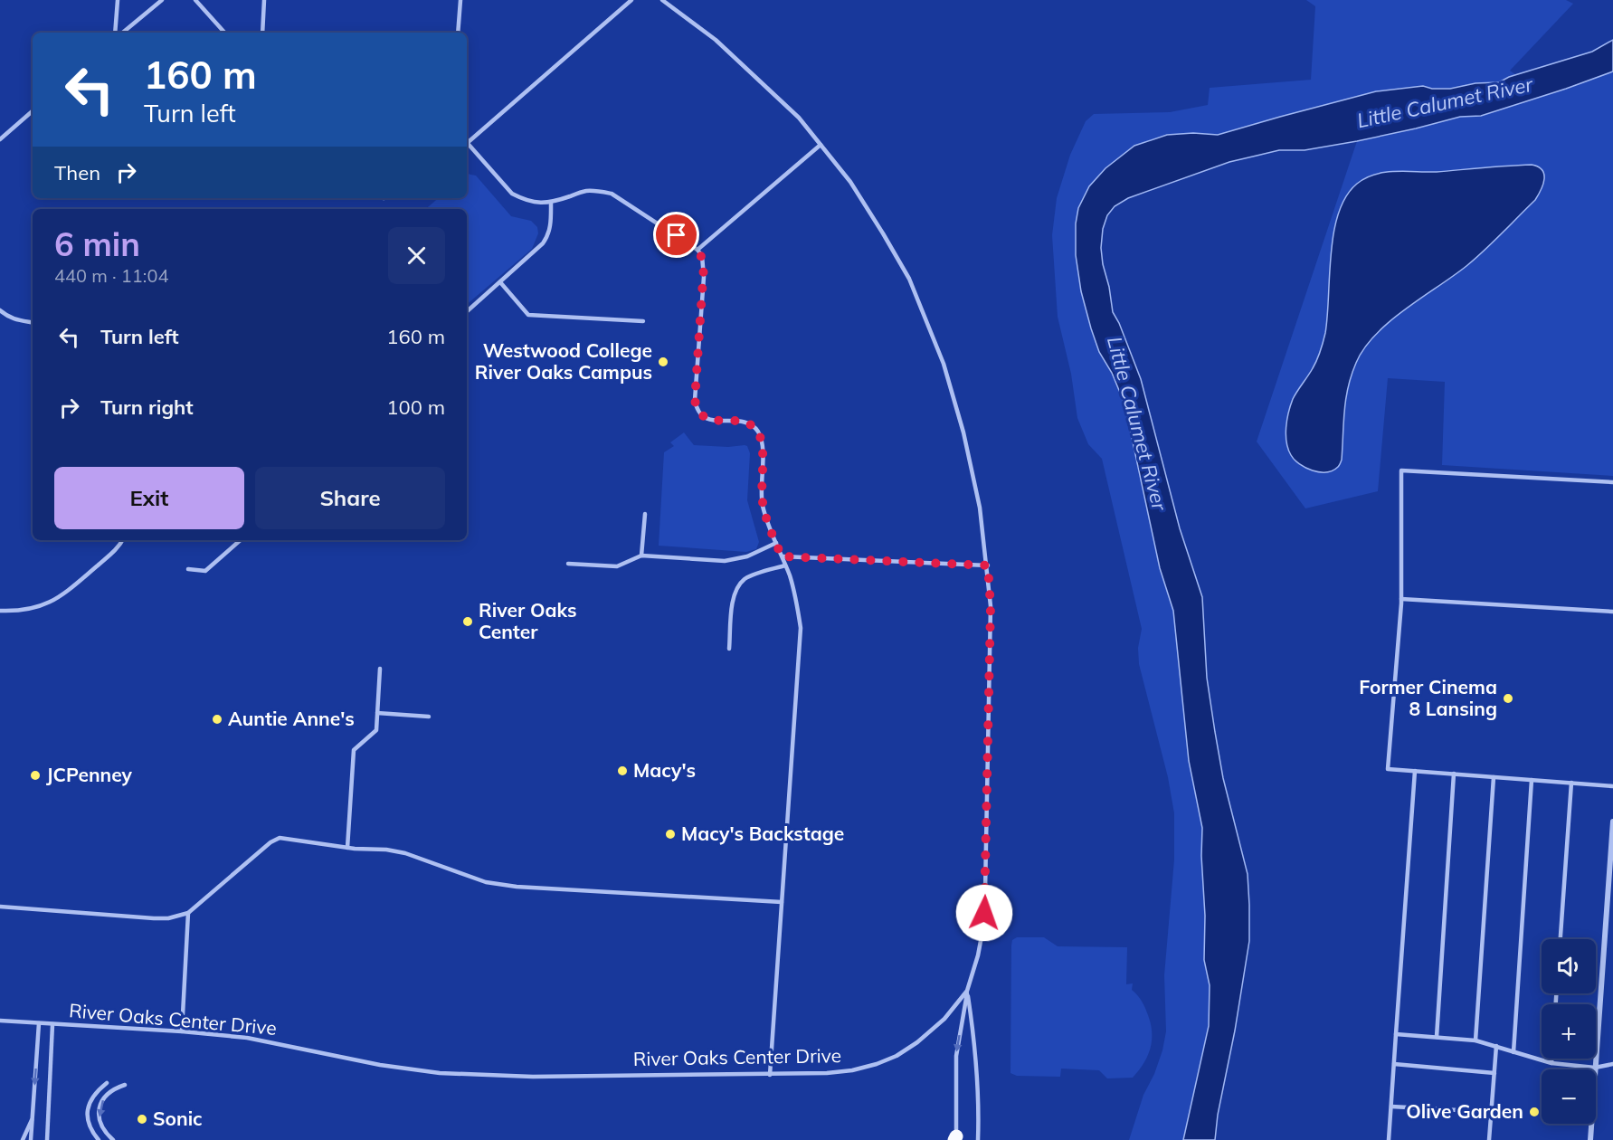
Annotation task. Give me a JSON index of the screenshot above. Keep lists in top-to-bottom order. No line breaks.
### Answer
{"streets":{"lane":["River Oaks Center Drive"]},"water":["Little Calumet River"],"places":["Westwood College River Oaks Campus","River Oaks Center","Former Cinema 8 Lansing","Auntie Anne's","Macy's","JCPenney","Macy's Backstage","Olive Garden","Sonic"],"page":{"turn":["160 m","Turn left"],"then":"Then","heading":["6 min","440 m · 11:04"],"list":[{"name":"Turn left","value":"160 m"},{"name":"Turn right","value":"100 m"}],"buttons":["Exit","Share"],"map_buttons":["+","−"]}}
